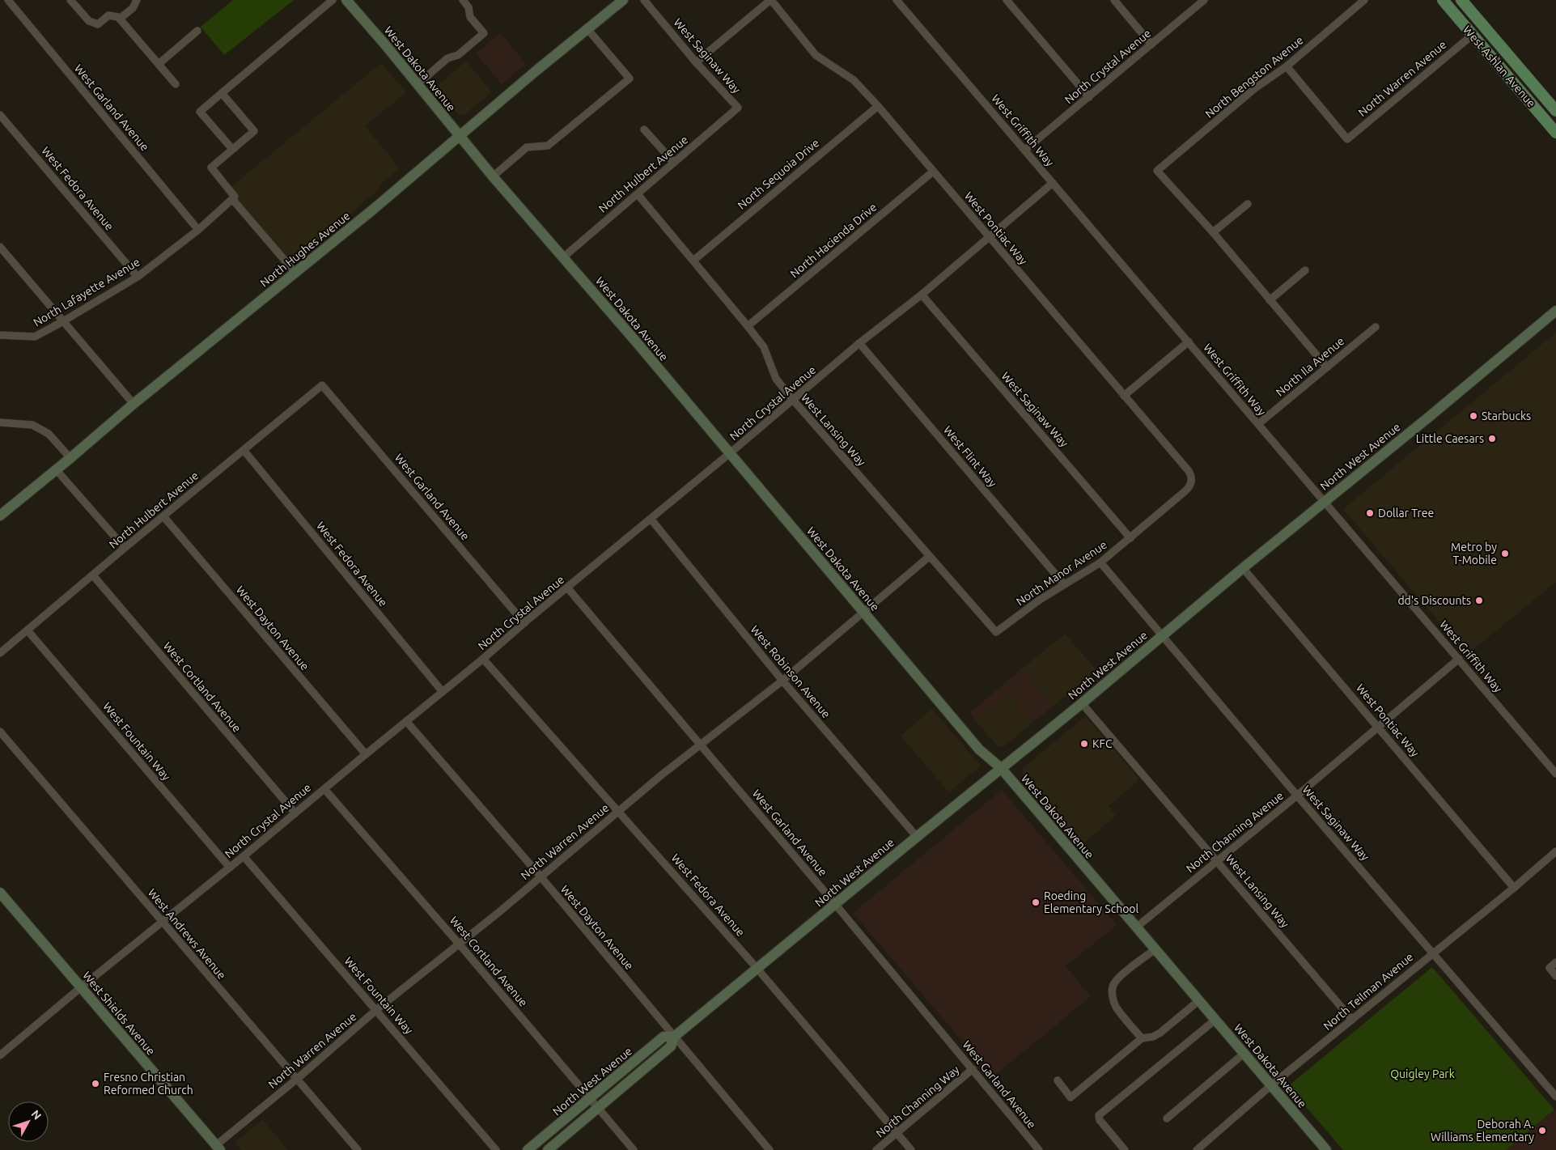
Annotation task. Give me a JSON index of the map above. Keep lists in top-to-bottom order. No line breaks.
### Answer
{"streets":{"main road":["West Ashlan Avenue"],"street":["West Saginaw Way","North Crystal Avenue","West Dakota Avenue","North Bengston Avenue","North Warren Avenue","West Garland Avenue","West Griffith Way","North Hulbert Avenue","North Sequoia Drive","West Fedora Avenue","West Pontiac Way","North Hacienda Drive","North Hughes Avenue","North Lafayette Avenue","North Ila Avenue","West Lansing Way","West Flint Way","North West Avenue","North Manor Avenue","West Dayton Avenue","West Robinson Avenue","West Cortland Avenue","West Fountain Way","North Channing Avenue","West Andrews Avenue","North Teilman Avenue","West Shields Avenue","North Channing Way"]},"crossings":[["West Saginaw Way","North Crystal Avenue"],["West Saginaw Way","North Hulbert Avenue"],["West Saginaw Way","North West Avenue"],["West Saginaw Way","North Manor Avenue"],["West Saginaw Way","North Channing Avenue"],["West Saginaw Way","North Teilman Avenue"],["North Crystal Avenue","West Dakota Avenue"],["North Crystal Avenue","West Garland Avenue"],["North Crystal Avenue","West Griffith Way"],["North Crystal Avenue","West Fedora Avenue"],["North Crystal Avenue","West Pontiac Way"],["North Crystal Avenue","West Lansing Way"],["North Crystal Avenue","West Flint Way"],["North Crystal Avenue","West Dayton Avenue"],["North Crystal Avenue","West Robinson Avenue"],["North Crystal Avenue","West Cortland Avenue"],["North Crystal Avenue","West Fountain Way"],["North Crystal Avenue","West Andrews Avenue"],["North Crystal Avenue","West Shields Avenue"],["West Ashlan Avenue","North Warren Avenue"],["West Dakota Avenue","North Warren Avenue"],["West Dakota Avenue","North Hulbert Avenue"],["West Dakota Avenue","North Hughes Avenue"],["West Dakota Avenue","North West Avenue"],["West Dakota Avenue","North Channing Avenue"],["West Dakota Avenue","North Teilman Avenue"],["North Bengston Avenue","North Warren Avenue"],["North Warren Avenue","West Garland Avenue"],["North Warren Avenue","West Fedora Avenue"],["North Warren Avenue","West Lansing Way"],["North Warren Avenue","West Dayton Avenue"],["North Warren Avenue","West Robinson Avenue"],["North Warren Avenue","West Cortland Avenue"],["North Warren Avenue","West Fountain Way"],["North Warren Avenue","West Andrews Avenue"],["North Warren Avenue","West Shields Avenue"],["West Garland Avenue","North Hulbert Avenue"],["West Garland Avenue","North Lafayette Avenue"],["West Garland Avenue","North West Avenue"],["West Garland Avenue","North Channing Way"],["West Griffith Way","North Ila Avenue"],["West Griffith Way","North West Avenue"],["West Griffith Way","North Channing Avenue"],["North Hulbert Avenue","West Fedora Avenue"],["North Hulbert Avenue","West Lansing Way"],["North Hulbert Avenue","West Dayton Avenue"],["North Hulbert Avenue","West Cortland Avenue"],["North Hulbert Avenue","West Fountain Way"],["North Sequoia Drive","West Pontiac Way"],["North Sequoia Drive","West Lansing Way"],["West Fedora Avenue","North Lafayette Avenue"],["West Fedora Avenue","North West Avenue"],["West Fedora Avenue","North Channing Way"],["West Pontiac Way","North Hacienda Drive"],["West Pontiac Way","North West Avenue"],["West Pontiac Way","North Manor Avenue"],["West Pontiac Way","North Channing Avenue"],["West Pontiac Way","North Teilman Avenue"],["North Hacienda Drive","West Lansing Way"],["West Lansing Way","North West Avenue"],["West Lansing Way","North Manor Avenue"],["West Lansing Way","North Channing Avenue"],["West Lansing Way","North Teilman Avenue"],["West Flint Way","North Manor Avenue"],["North West Avenue","West Dayton Avenue"],["North West Avenue","West Robinson Avenue"],["North West Avenue","West Cortland Avenue"]],"parks":["Quigley Park"],"places":["Starbucks","Little Caesars","Dollar Tree","Metro by T-Mobile","dd's Discounts","KFC","Roeding Elementary School","Fresno Christian Reformed Church","Deborah A. Williams Elementary"],"north":"top right"}
